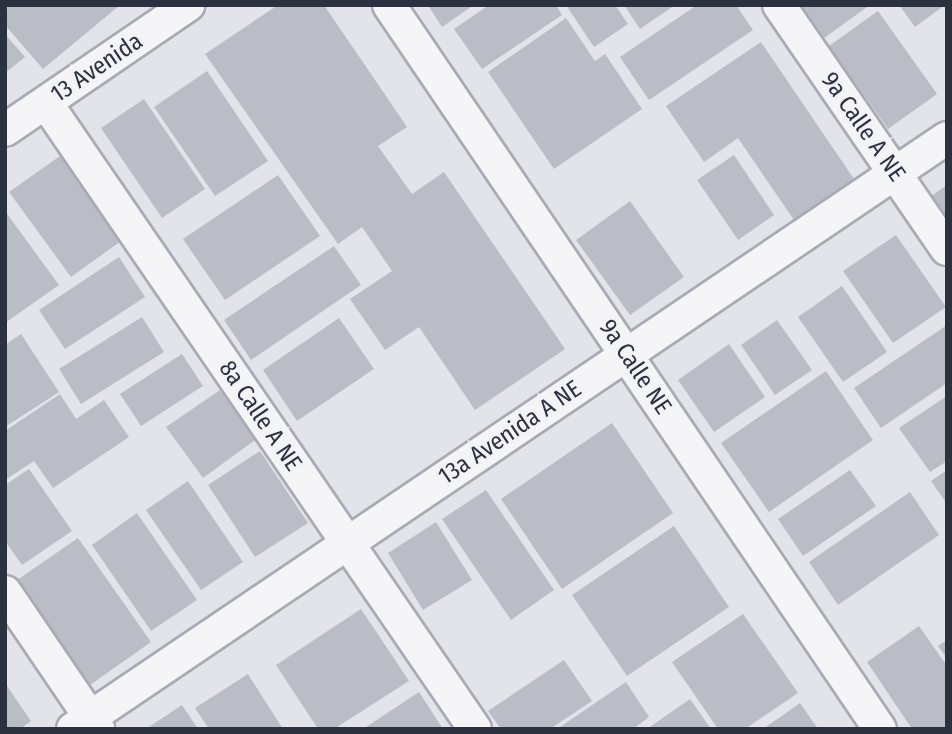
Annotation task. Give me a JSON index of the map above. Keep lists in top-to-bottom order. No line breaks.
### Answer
{"streets":{"street":["13 Avenida","9a Calle A NE","9a Calle NE","8a Calle A NE","13a Avenida A NE"]},"crossings":[["13 Avenida","8a Calle A NE"],["9a Calle A NE","13a Avenida A NE"],["9a Calle NE","13a Avenida A NE"],["8a Calle A NE","13a Avenida A NE"]]}
